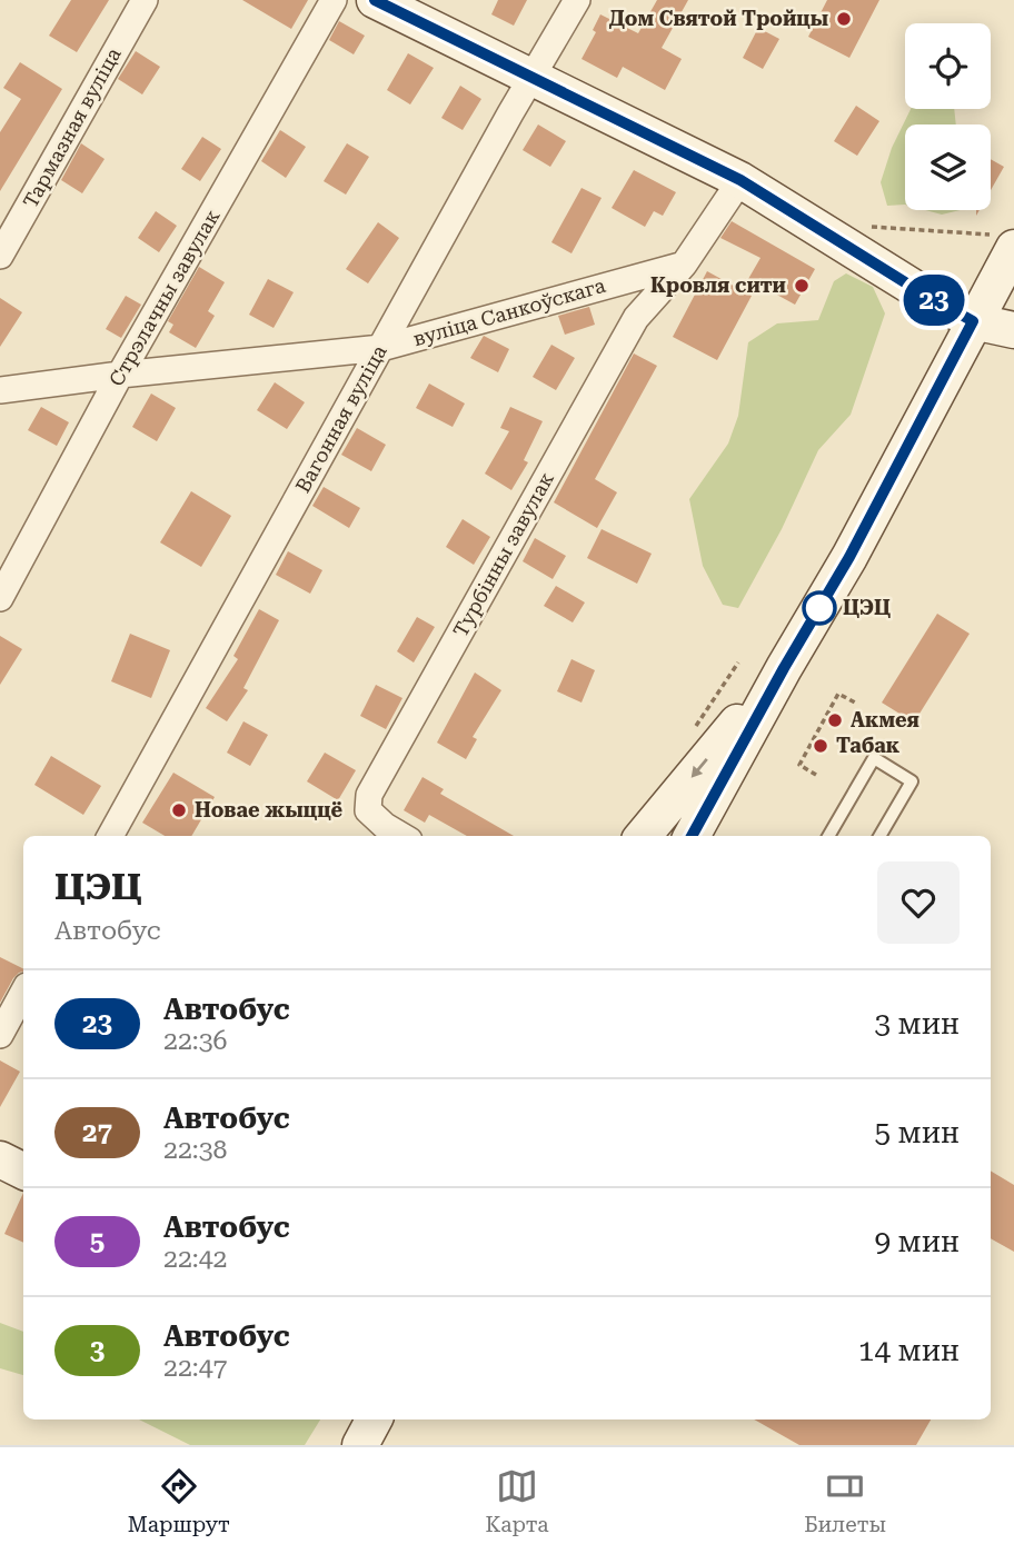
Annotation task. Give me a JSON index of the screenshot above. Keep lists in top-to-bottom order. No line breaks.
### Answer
{"streets":{"street":["Тармазная вуліца","Стрэлачны завулак","вуліца Санкоўскага","Вагонная вуліца","Турбінны завулак"]},"crossings":[["Стрэлачны завулак","вуліца Санкоўскага"],["вуліца Санкоўскага","Вагонная вуліца"],["вуліца Санкоўскага","Турбінны завулак"]],"places":["Дом Святой Тройцы","Кровля сити","ЦЭЦ","Акмея","Табак","Новае жыццё"],"lines":["bus line 23"],"page":{"on_map":"23","heading":["ЦЭЦ","Автобус"],"list":[{"mark":"23","name":"Автобус","note":"22:36","value":"3 мин"},{"mark":"27","name":"Автобус","note":"22:38","value":"5 мин"},{"mark":"5","name":"Автобус","note":"22:42","value":"9 мин"},{"mark":"3","name":"Автобус","note":"22:47","value":"14 мин"}],"tabs":["Маршрут","Карта","Билеты"]}}
